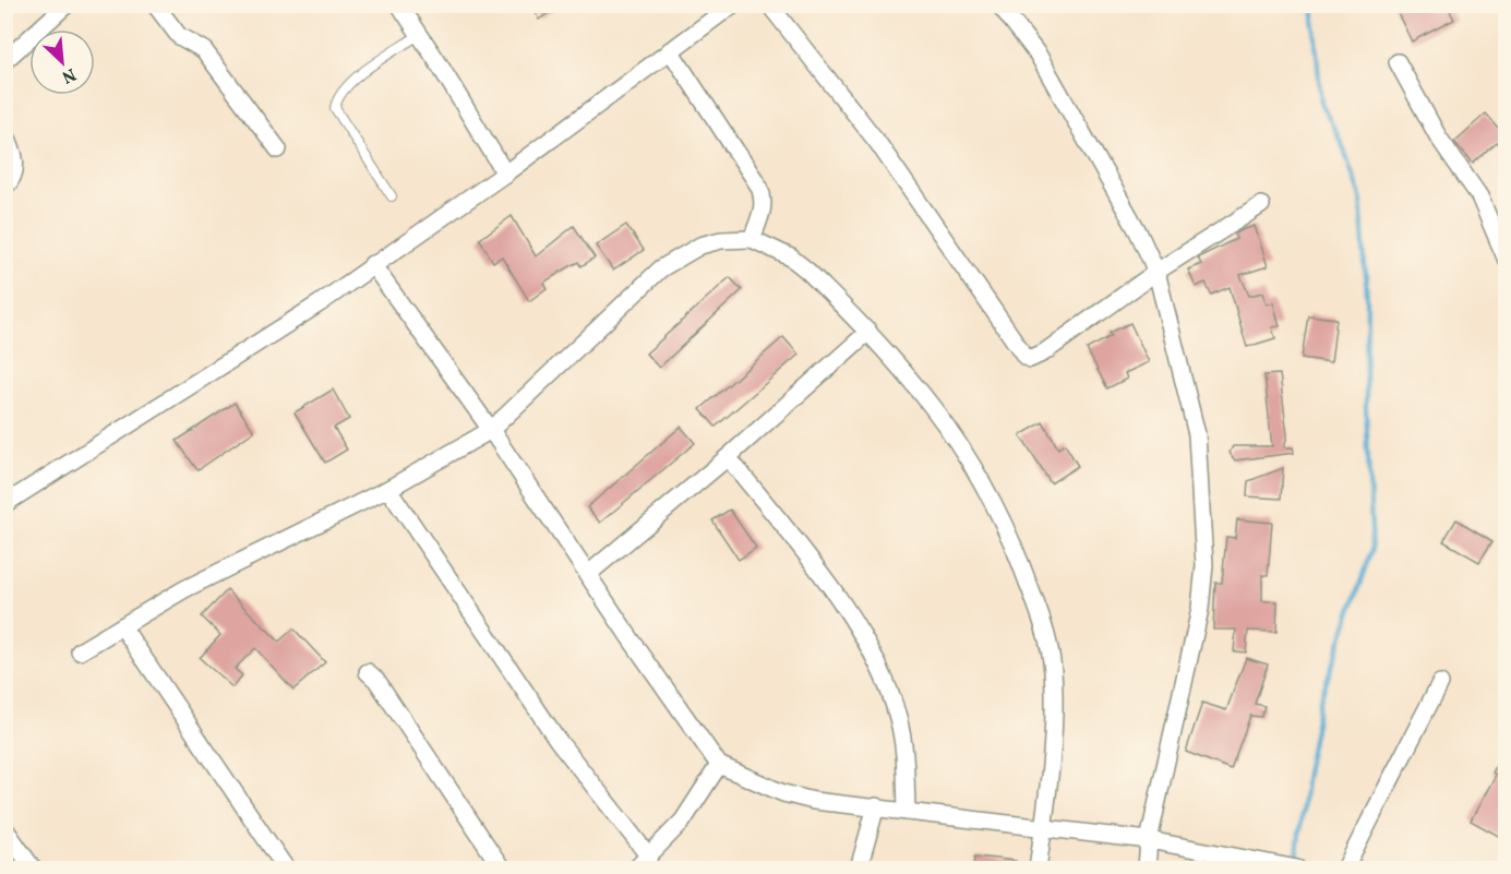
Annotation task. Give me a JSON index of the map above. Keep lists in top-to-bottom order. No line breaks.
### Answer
{"north":"bottom right"}
